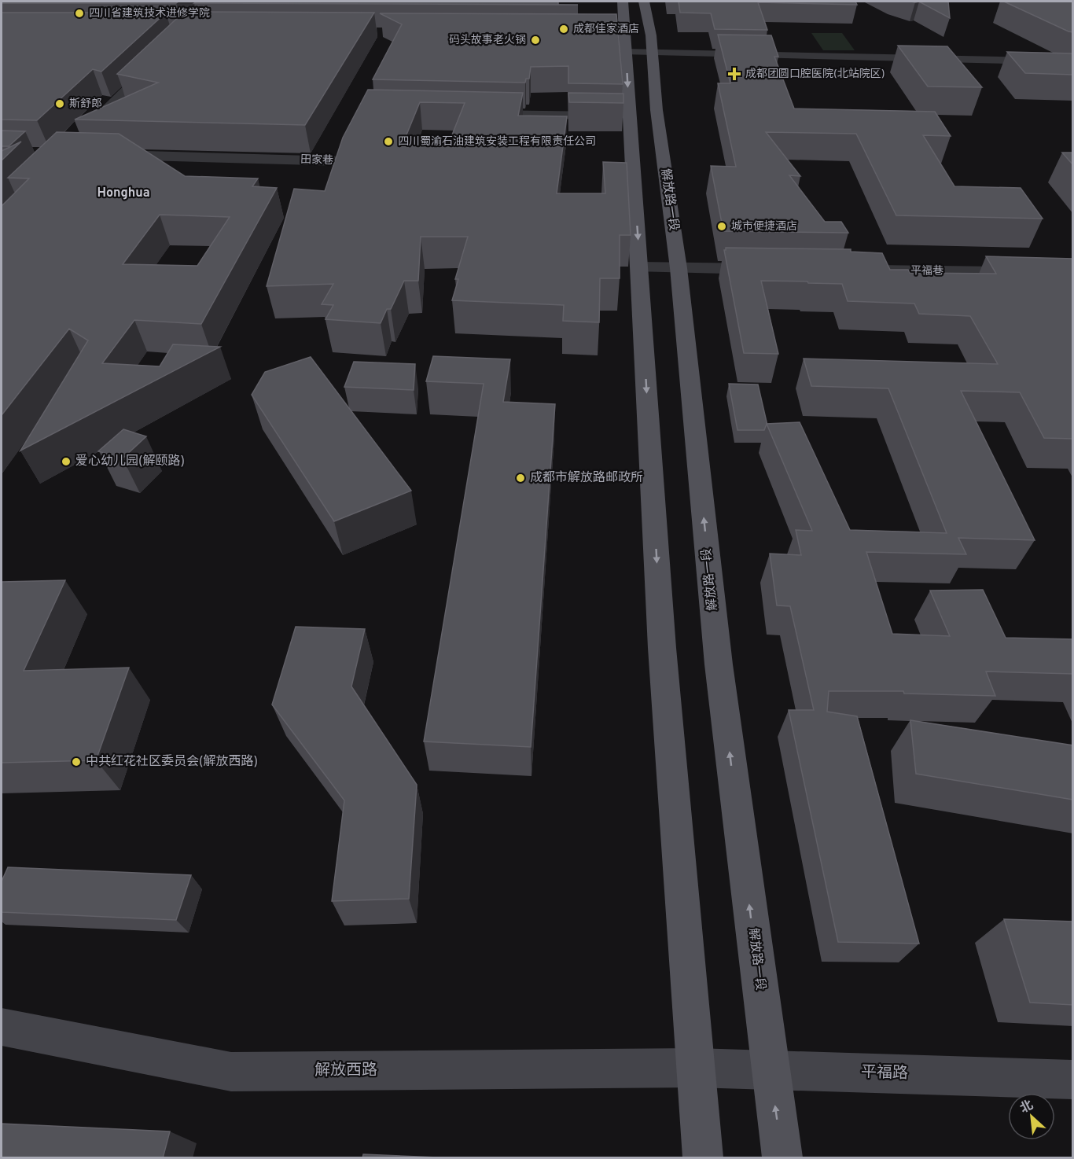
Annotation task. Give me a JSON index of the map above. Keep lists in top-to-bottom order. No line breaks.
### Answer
{"streets":{"main road":["解放路一段"],"street":["田家巷","平福巷","解放西路","平福路"]},"crossings":[["解放路一段","平福路"],["解放西路","平福路"]],"districts":["Honghua"],"places":{"other":["四川省建筑技术进修学院","成都佳家酒店","码头故事老火锅","斯舒郎","四川蜀渝石油建筑安装工程有限责任公司","城市便捷酒店","爱心幼儿园(解颐路)","成都市解放路邮政所","中共红花社区委员会(解放西路)"],"health":["成都团圆口腔医院(北站院区)"]},"north":"top left"}
